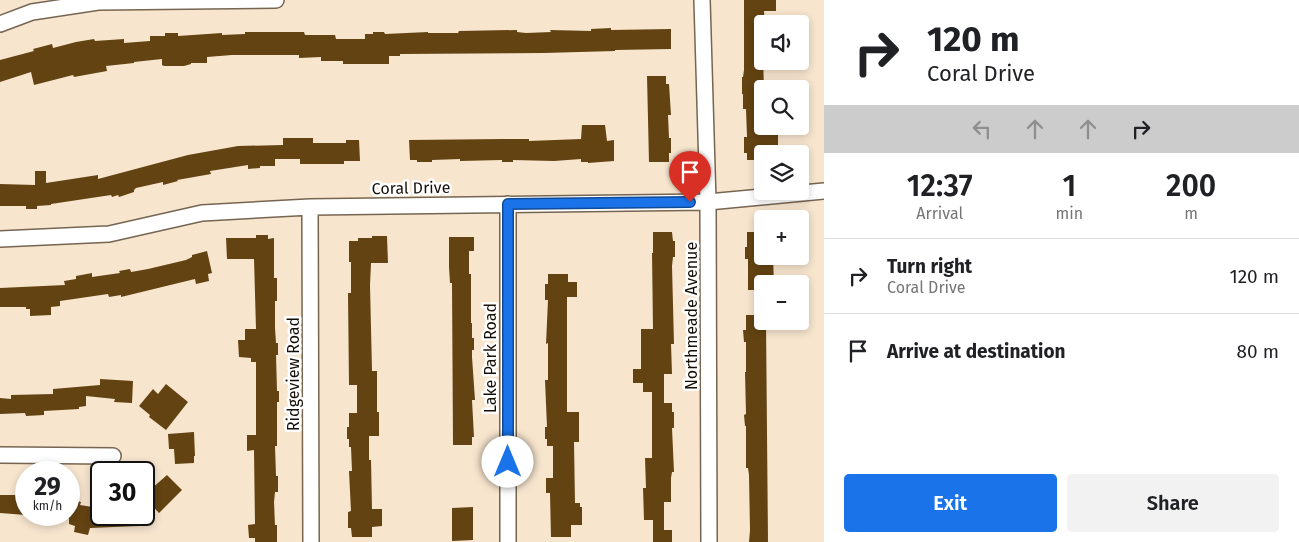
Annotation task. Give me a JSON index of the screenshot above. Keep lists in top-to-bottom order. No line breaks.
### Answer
{"streets":{"street":["Coral Drive","Northmeade Avenue","Lake Park Road","Ridgeview Road"]},"crossings":[["Coral Drive","Northmeade Avenue"],["Coral Drive","Lake Park Road"],["Coral Drive","Ridgeview Road"]],"page":{"turn":["120 m","Coral Drive"],"map_buttons":["+","−"],"eta":["12:37","Arrival","1","min","200","m"],"list":[{"name":"Turn right","note":"Coral Drive","value":"120 m"},{"name":"Arrive at destination","value":"80 m"}],"speed":"29 km/h","limit":"30","buttons":["Exit","Share"]}}
